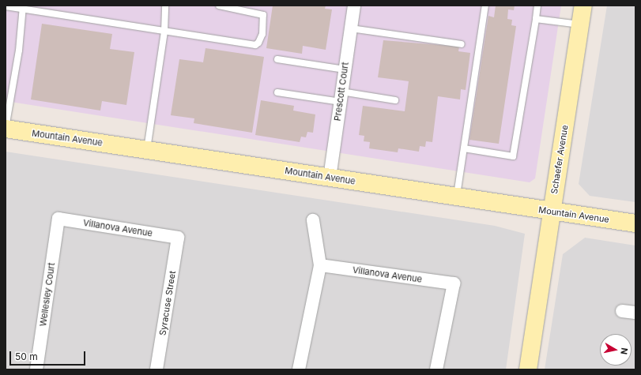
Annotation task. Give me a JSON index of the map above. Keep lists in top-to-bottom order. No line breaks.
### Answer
{"streets":{"main road":["Mountain Avenue","Schaefer Avenue"],"street":["Prescott Court","Villanova Avenue","Wellesley Court","Syracuse Street"]},"crossings":[["Prescott Court","Mountain Avenue"],["Mountain Avenue","Schaefer Avenue"],["Villanova Avenue","Wellesley Court"],["Villanova Avenue","Syracuse Street"]],"scale_bar":"50 m","north":"right"}
